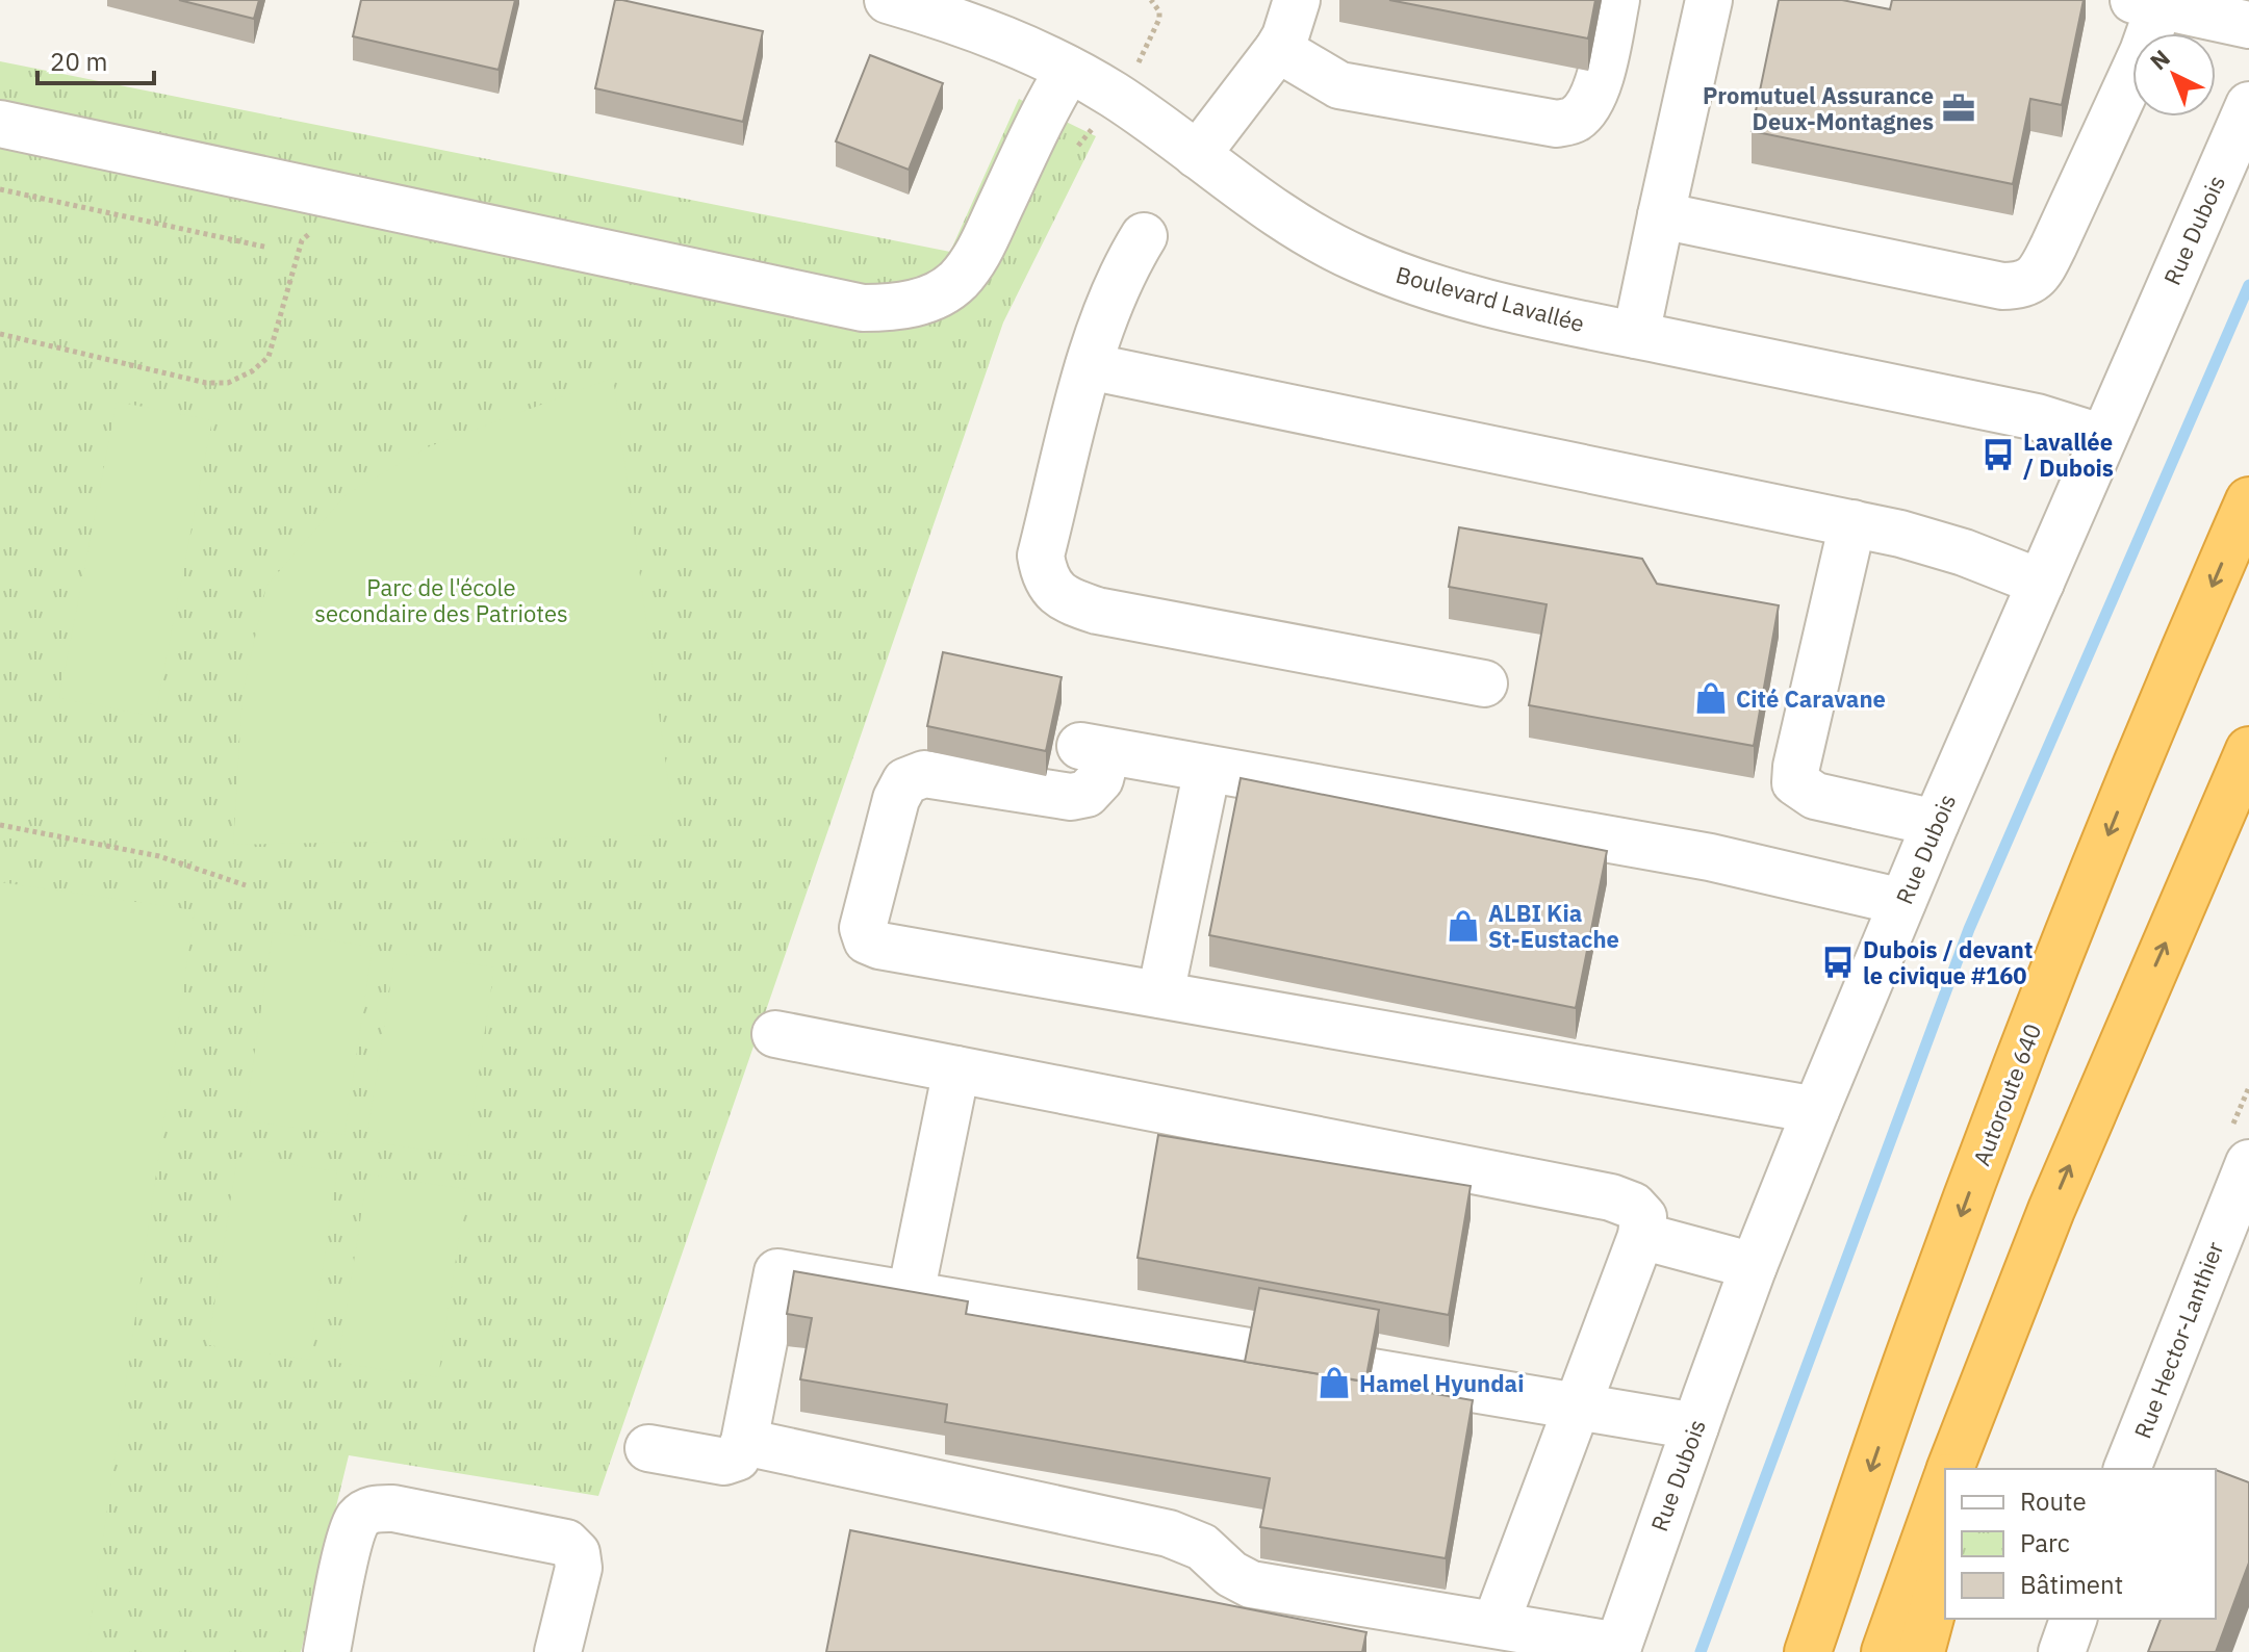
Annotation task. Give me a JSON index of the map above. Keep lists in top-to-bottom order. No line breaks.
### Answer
{"streets":{"highway":["Autoroute 640"],"street":["Rue Dubois","Boulevard Lavallée","Rue Hector-Lanthier"]},"crossings":[["Rue Dubois","Boulevard Lavallée"]],"parks":["Parc de l'école secondaire des Patriotes"],"places":{"office":["Promutuel Assurance Deux-Montagnes"],"bus stop":["Lavallée / Dubois","Dubois / devant le civique #160"],"shop":["Cité Caravane","ALBI Kia St-Eustache","Hamel Hyundai"]},"legend":["Route","Parc","Bâtiment"],"scale_bar":"20 m","north":"top left"}
